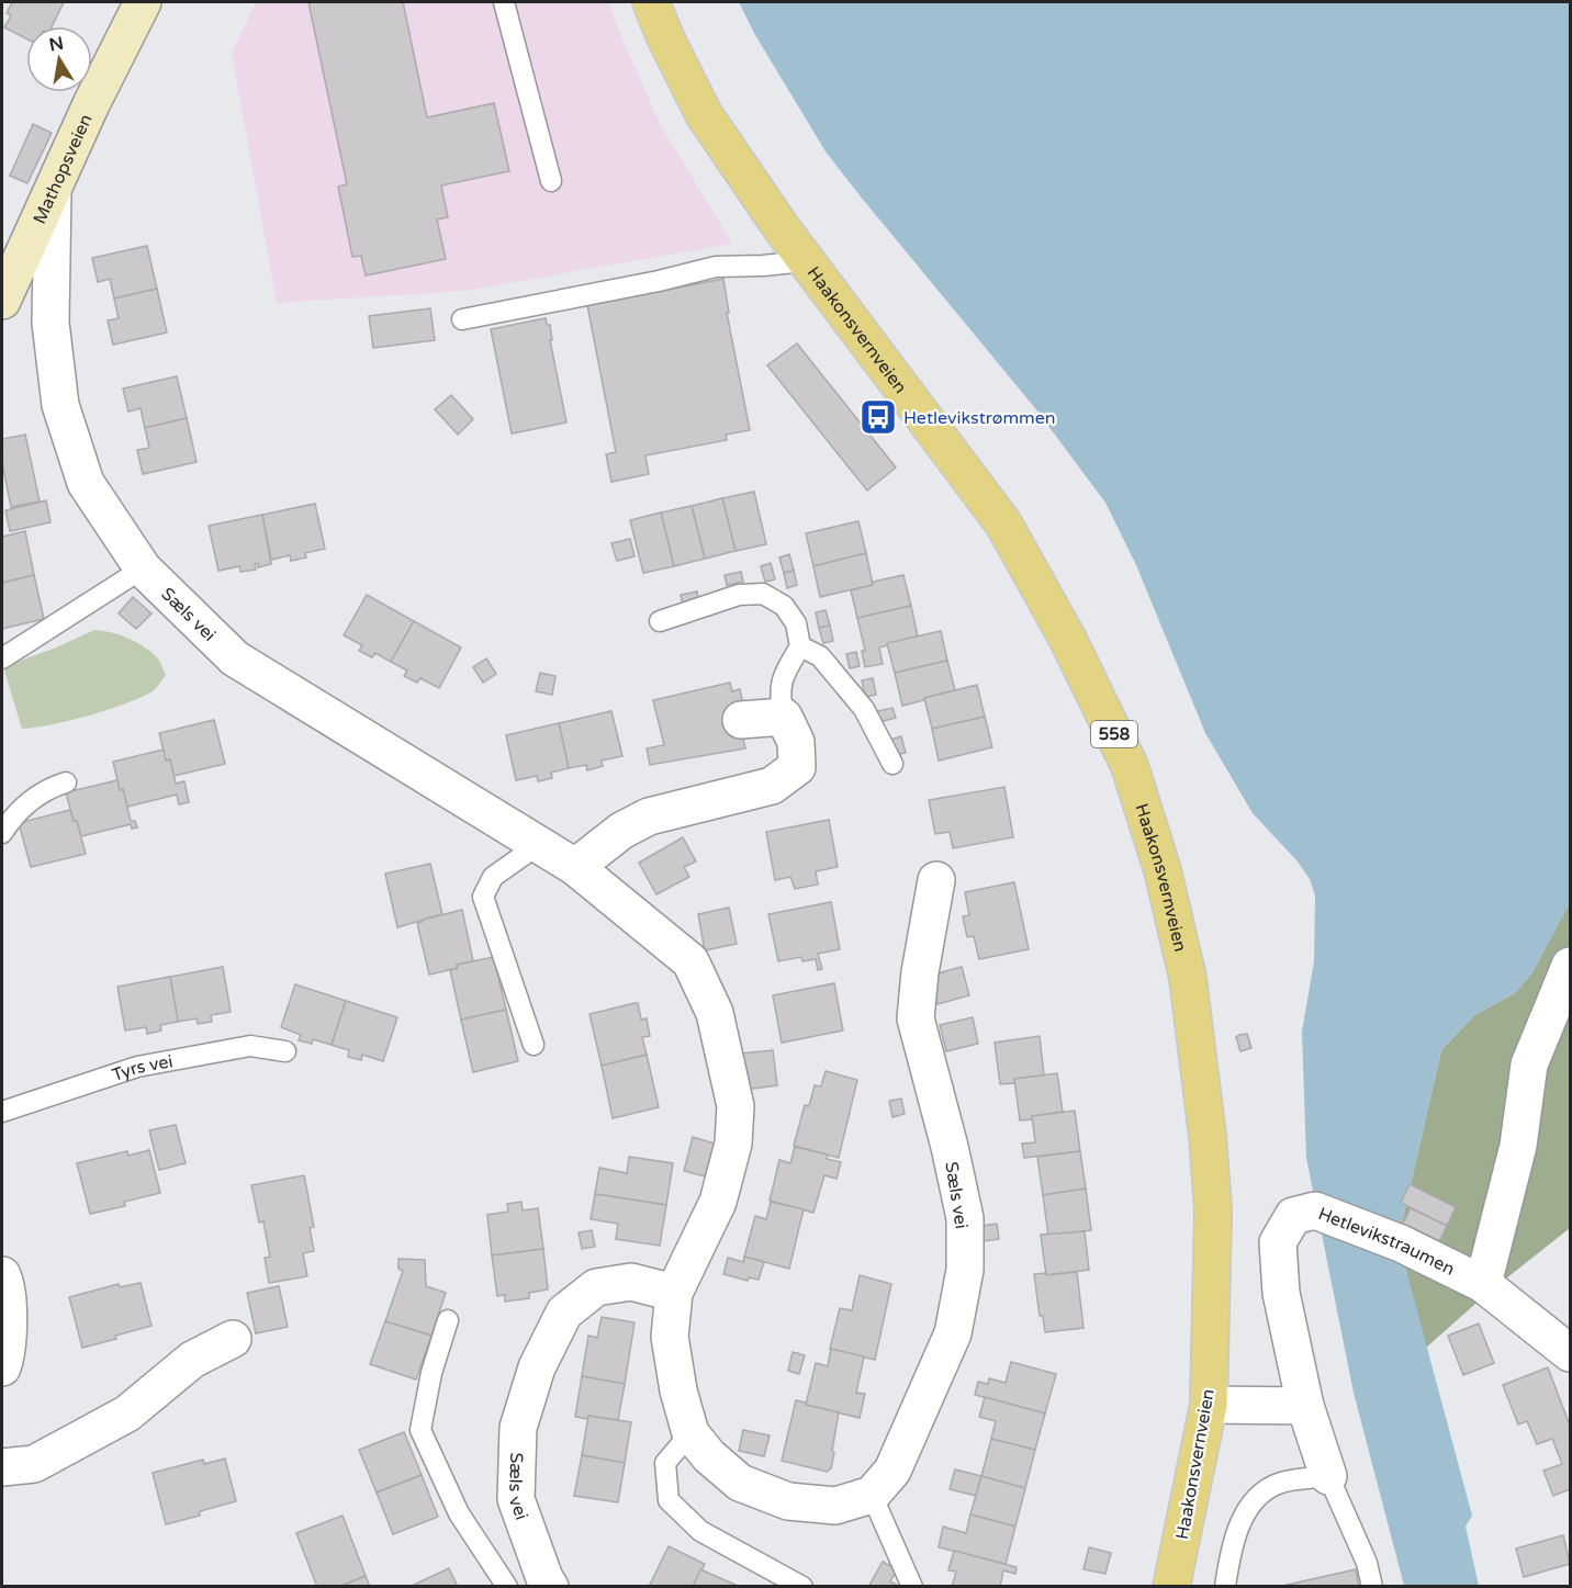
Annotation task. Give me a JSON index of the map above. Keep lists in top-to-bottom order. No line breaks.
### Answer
{"streets":{"main road":["Mathopsveien","Haakonsvernveien","558"],"street":["Sæls vei","Hetlevikstraumen"],"lane":["Tyrs vei"]},"crossings":[["Mathopsveien","Sæls vei"]],"places":{"bus stop":["Hetlevikstrømmen"]},"north":"top"}
